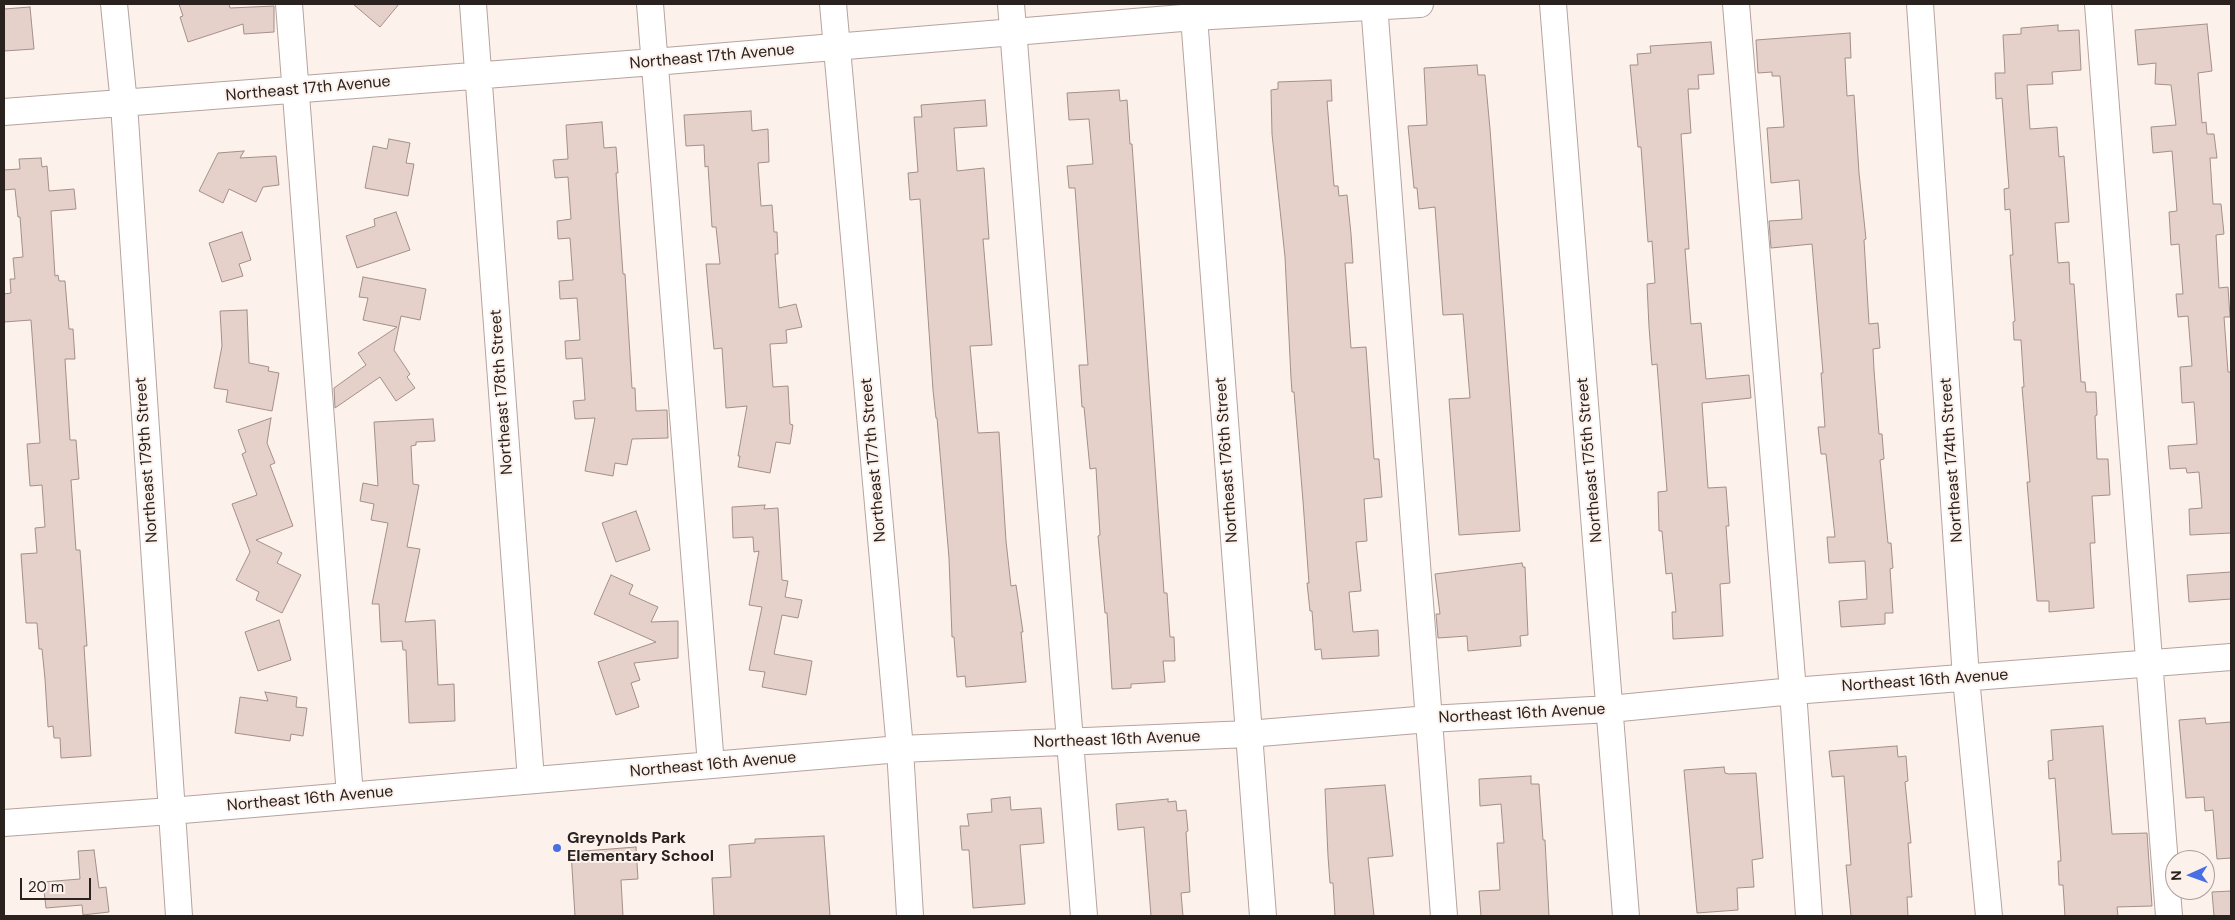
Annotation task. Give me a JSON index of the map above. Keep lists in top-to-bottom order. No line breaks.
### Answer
{"streets":{"street":["Northeast 17th Avenue","Northeast 178th Street","Northeast 179th Street","Northeast 177th Street","Northeast 176th Street","Northeast 175th Street","Northeast 174th Street","Northeast 16th Avenue"]},"crossings":[["Northeast 17th Avenue","Northeast 178th Street"],["Northeast 17th Avenue","Northeast 179th Street"],["Northeast 17th Avenue","Northeast 177th Street"],["Northeast 17th Avenue","Northeast 176th Street"],["Northeast 178th Street","Northeast 16th Avenue"],["Northeast 179th Street","Northeast 16th Avenue"],["Northeast 177th Street","Northeast 16th Avenue"],["Northeast 176th Street","Northeast 16th Avenue"],["Northeast 175th Street","Northeast 16th Avenue"],["Northeast 174th Street","Northeast 16th Avenue"]],"places":["Greynolds Park Elementary School"],"scale_bar":"20 m","north":"left"}
